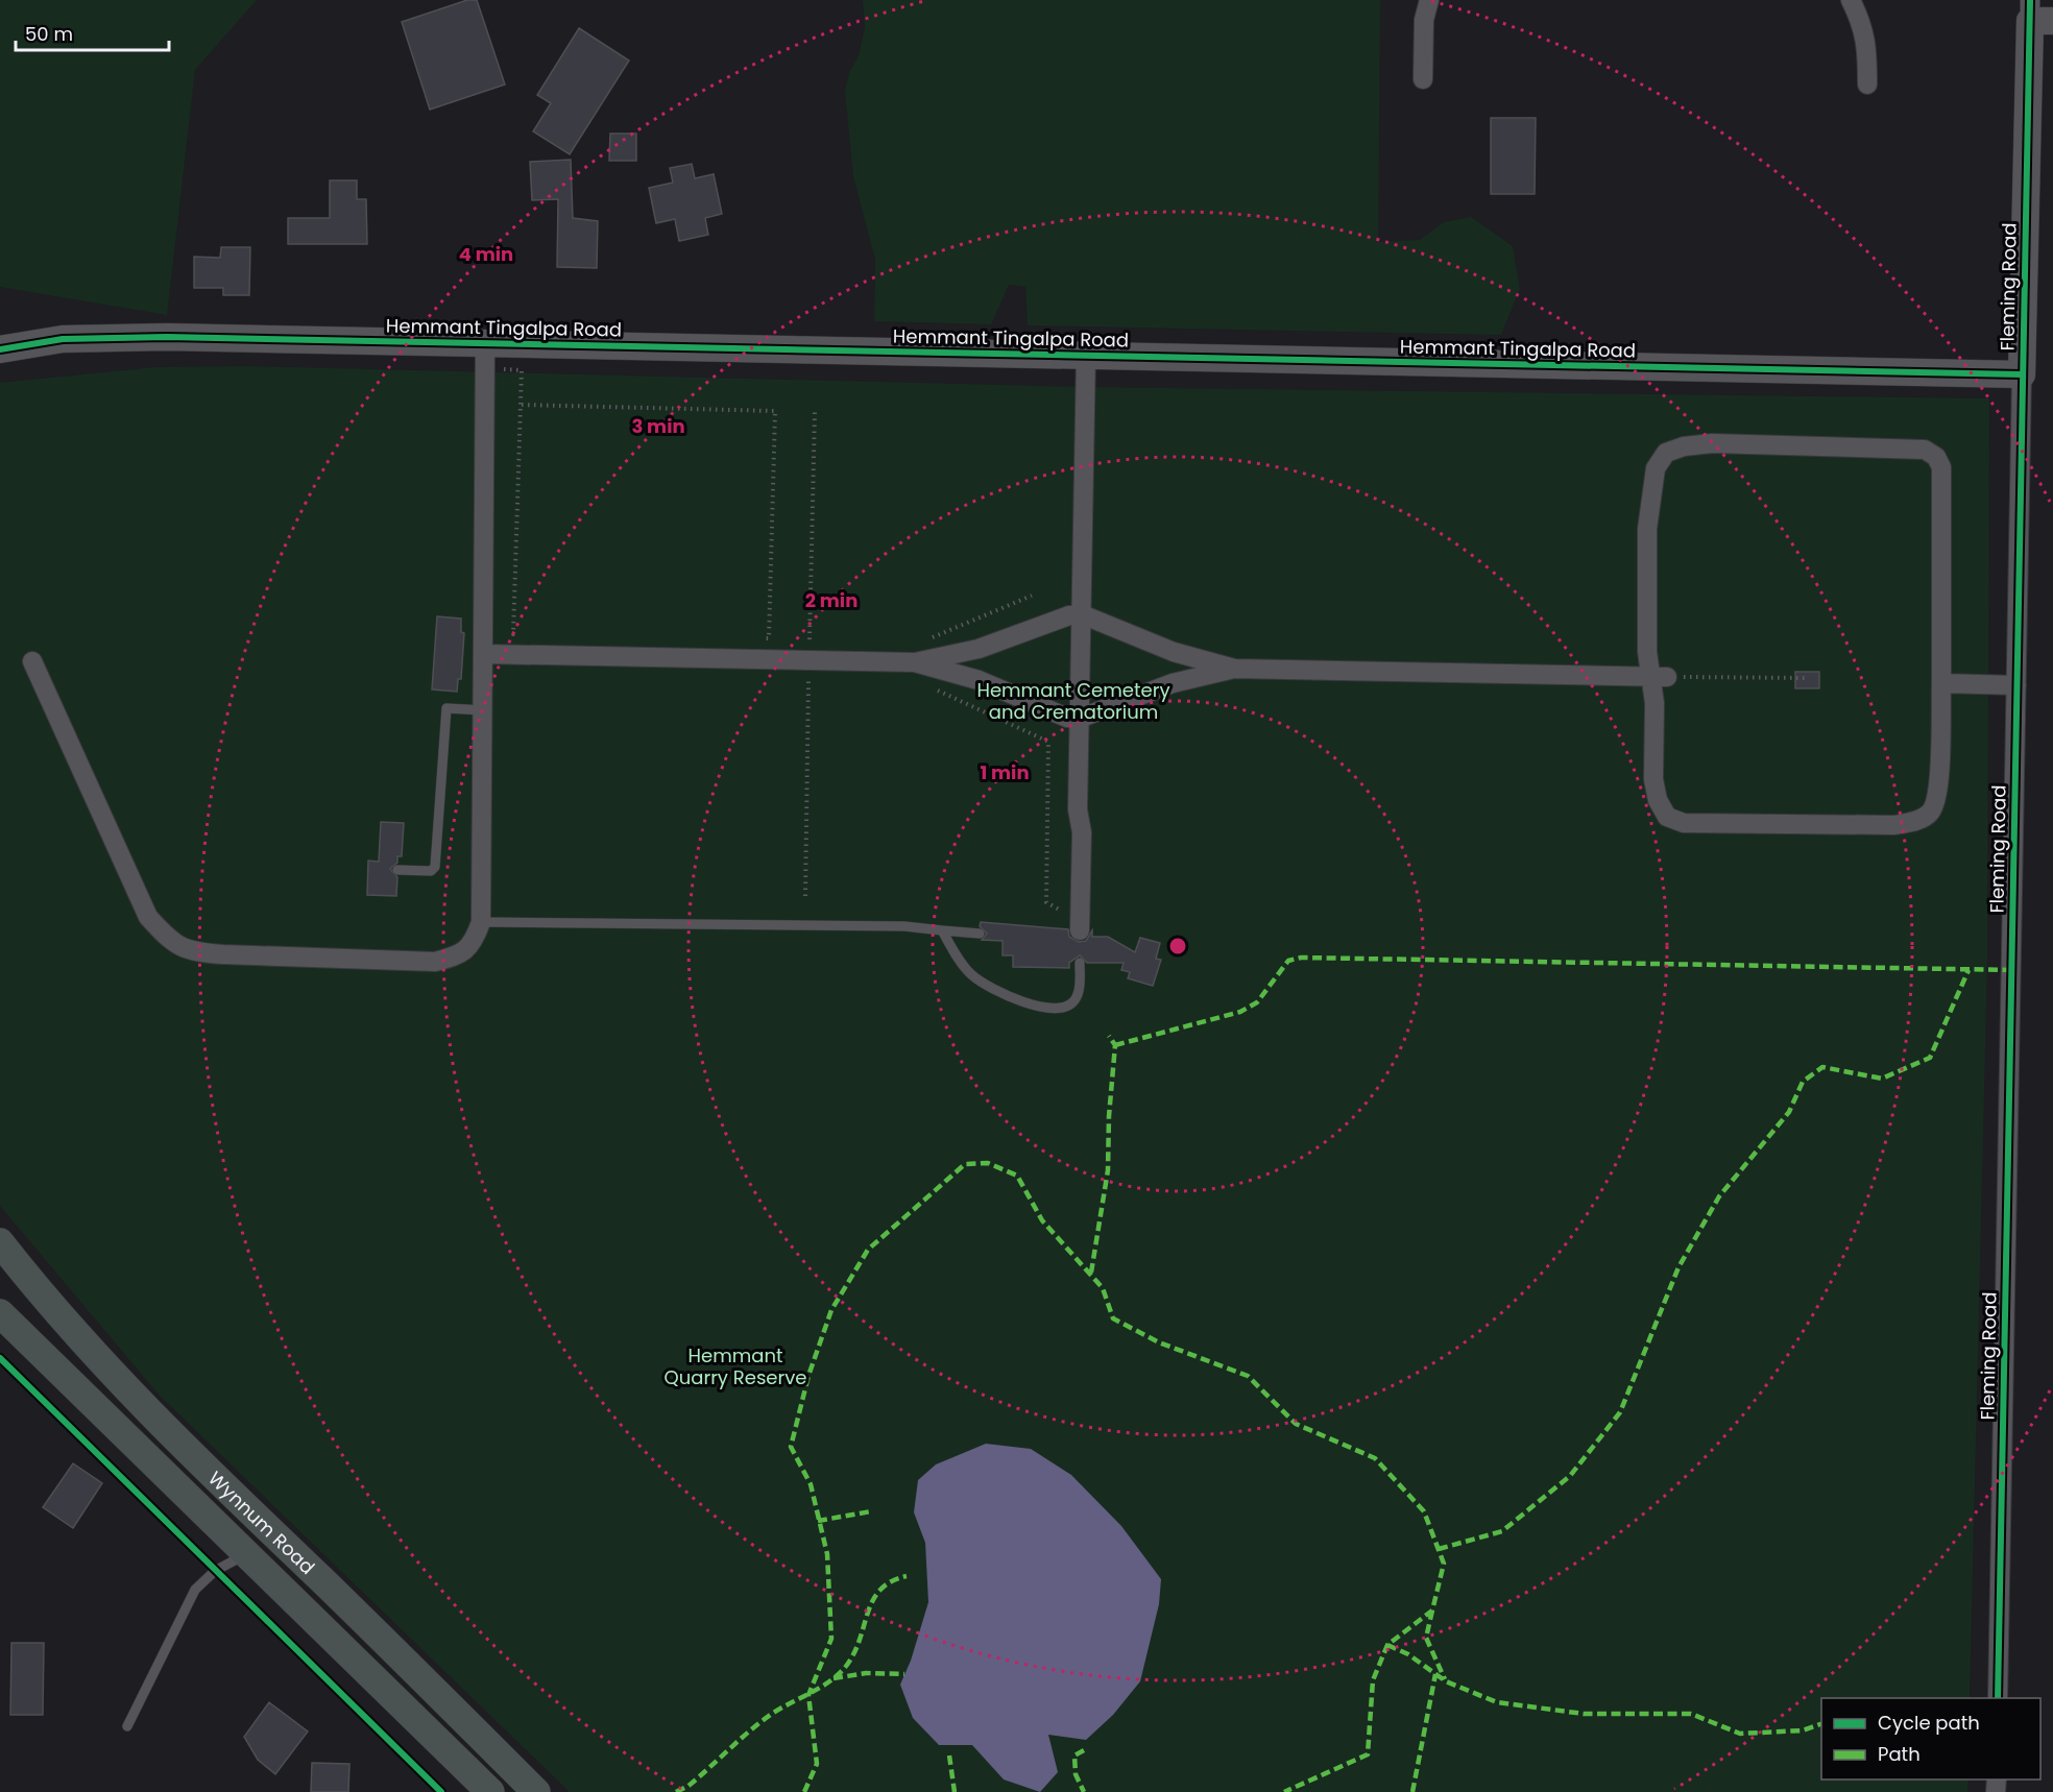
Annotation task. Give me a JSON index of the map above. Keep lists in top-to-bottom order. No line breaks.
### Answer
{"streets":{"main road":["Wynnum Road"],"street":["Fleming Road","Hemmant Tingalpa Road"]},"crossings":[["Fleming Road","Hemmant Tingalpa Road"]],"parks":["Hemmant Cemetery and Crematorium","Hemmant Quarry Reserve"],"legend":["Cycle path","Path"],"scale_bar":"50 m","rings":["4 min","3 min","2 min","1 min"]}
